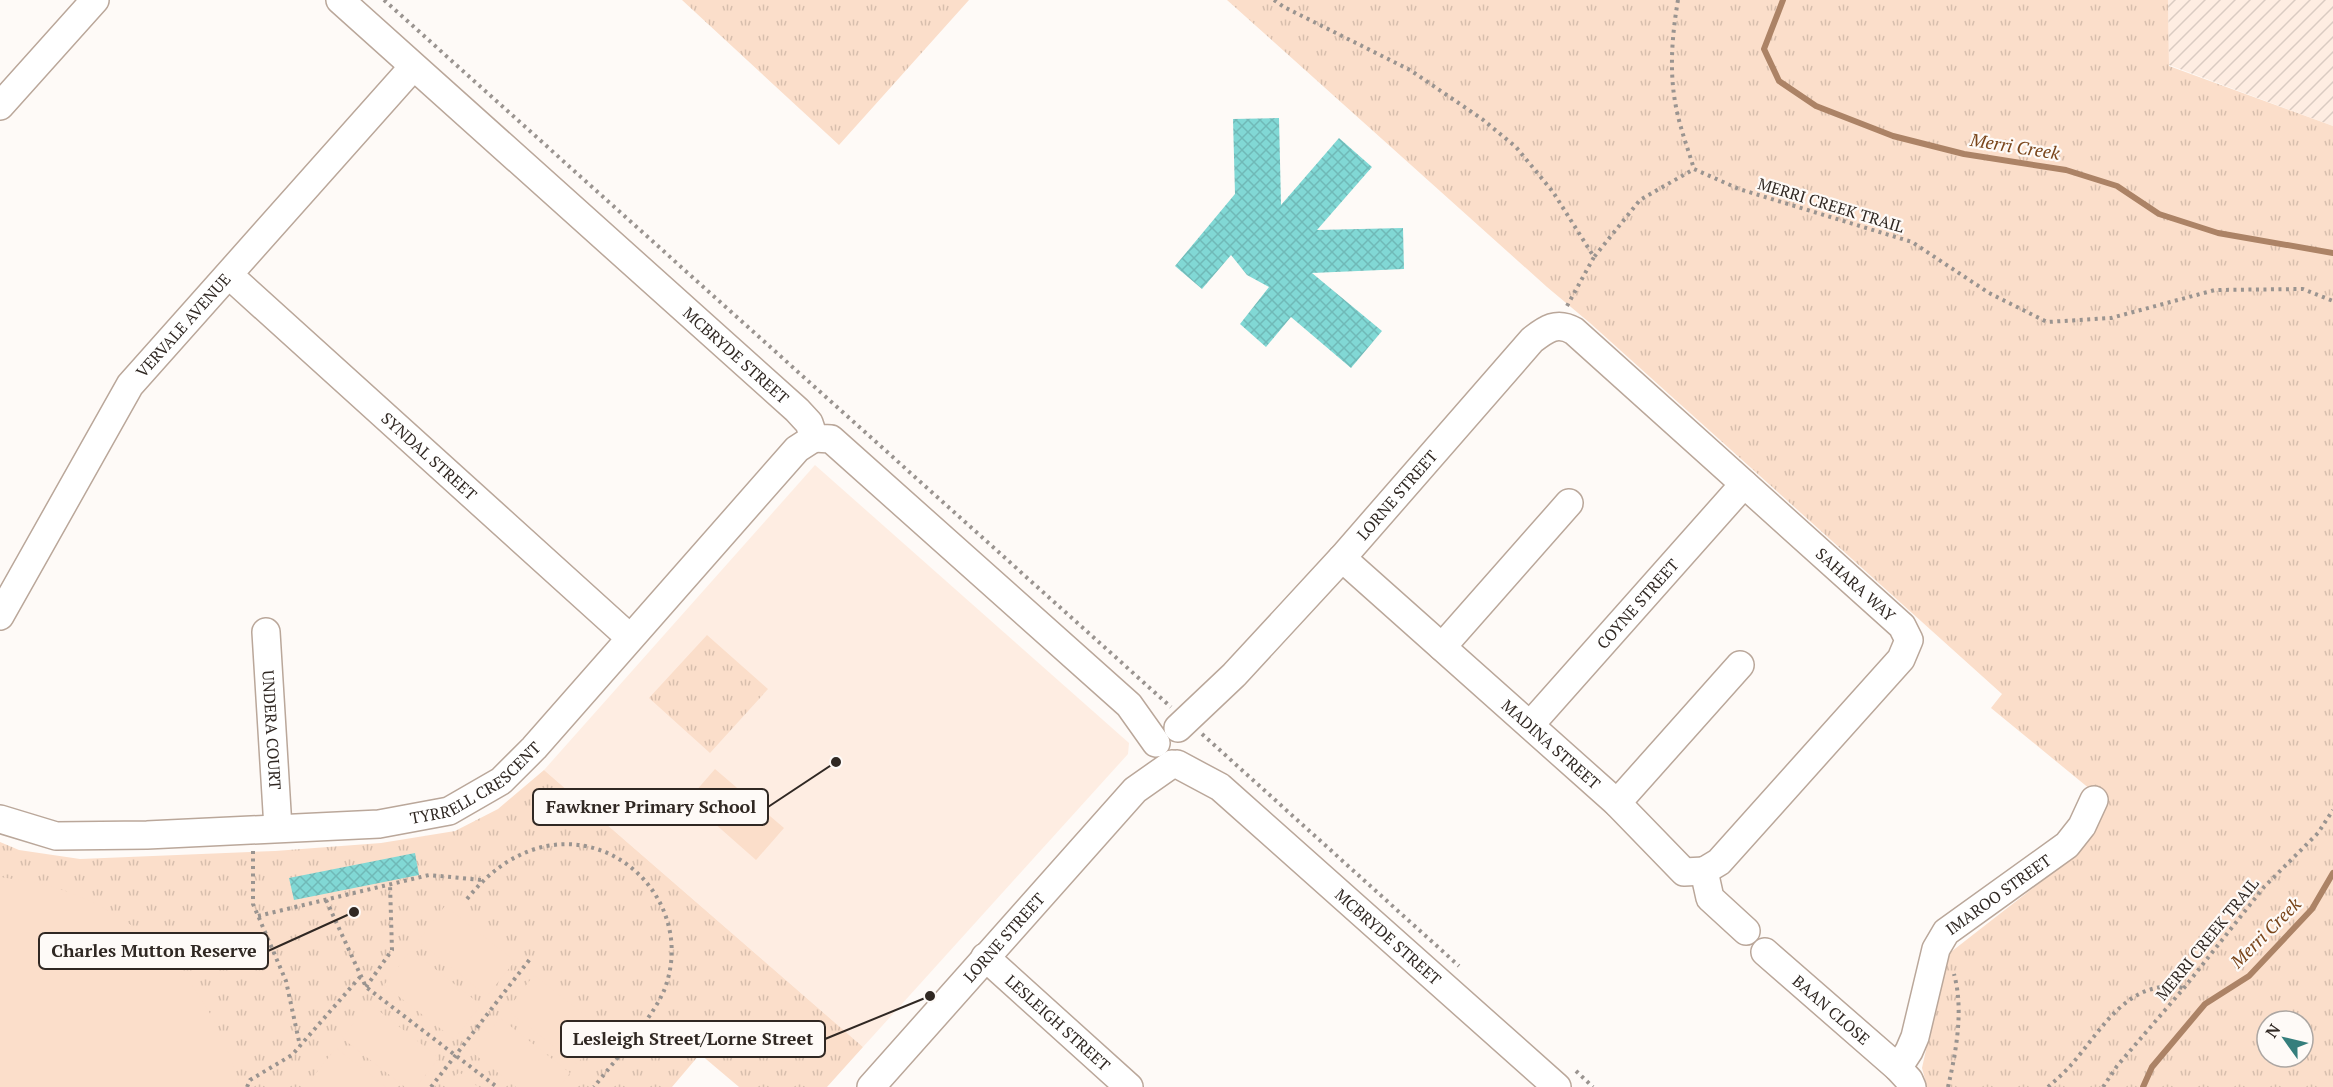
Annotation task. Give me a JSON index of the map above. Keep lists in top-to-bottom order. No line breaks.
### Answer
{"streets":{"street":["VERVALE AVENUE","MCBRYDE STREET","SYNDAL STREET","LORNE STREET","SAHARA WAY","COYNE STREET","UNDERA COURT","MADINA STREET","TYRRELL CRESCENT","IMAROO STREET","BAAN CLOSE","LESLEIGH STREET"],"path":["MERRI CREEK TRAIL"]},"crossings":[["VERVALE AVENUE","MCBRYDE STREET"],["VERVALE AVENUE","SYNDAL STREET"],["MCBRYDE STREET","LORNE STREET"],["MCBRYDE STREET","TYRRELL CRESCENT"],["SYNDAL STREET","TYRRELL CRESCENT"],["LORNE STREET","SAHARA WAY"],["LORNE STREET","MADINA STREET"],["LORNE STREET","LESLEIGH STREET"],["SAHARA WAY","COYNE STREET"],["SAHARA WAY","MADINA STREET"],["COYNE STREET","MADINA STREET"],["UNDERA COURT","TYRRELL CRESCENT"],["IMAROO STREET","BAAN CLOSE"]],"water":["Merri Creek"],"places":["Fawkner Primary School","Charles Mutton Reserve","Lesleigh Street/Lorne Street"],"north":"top left"}
